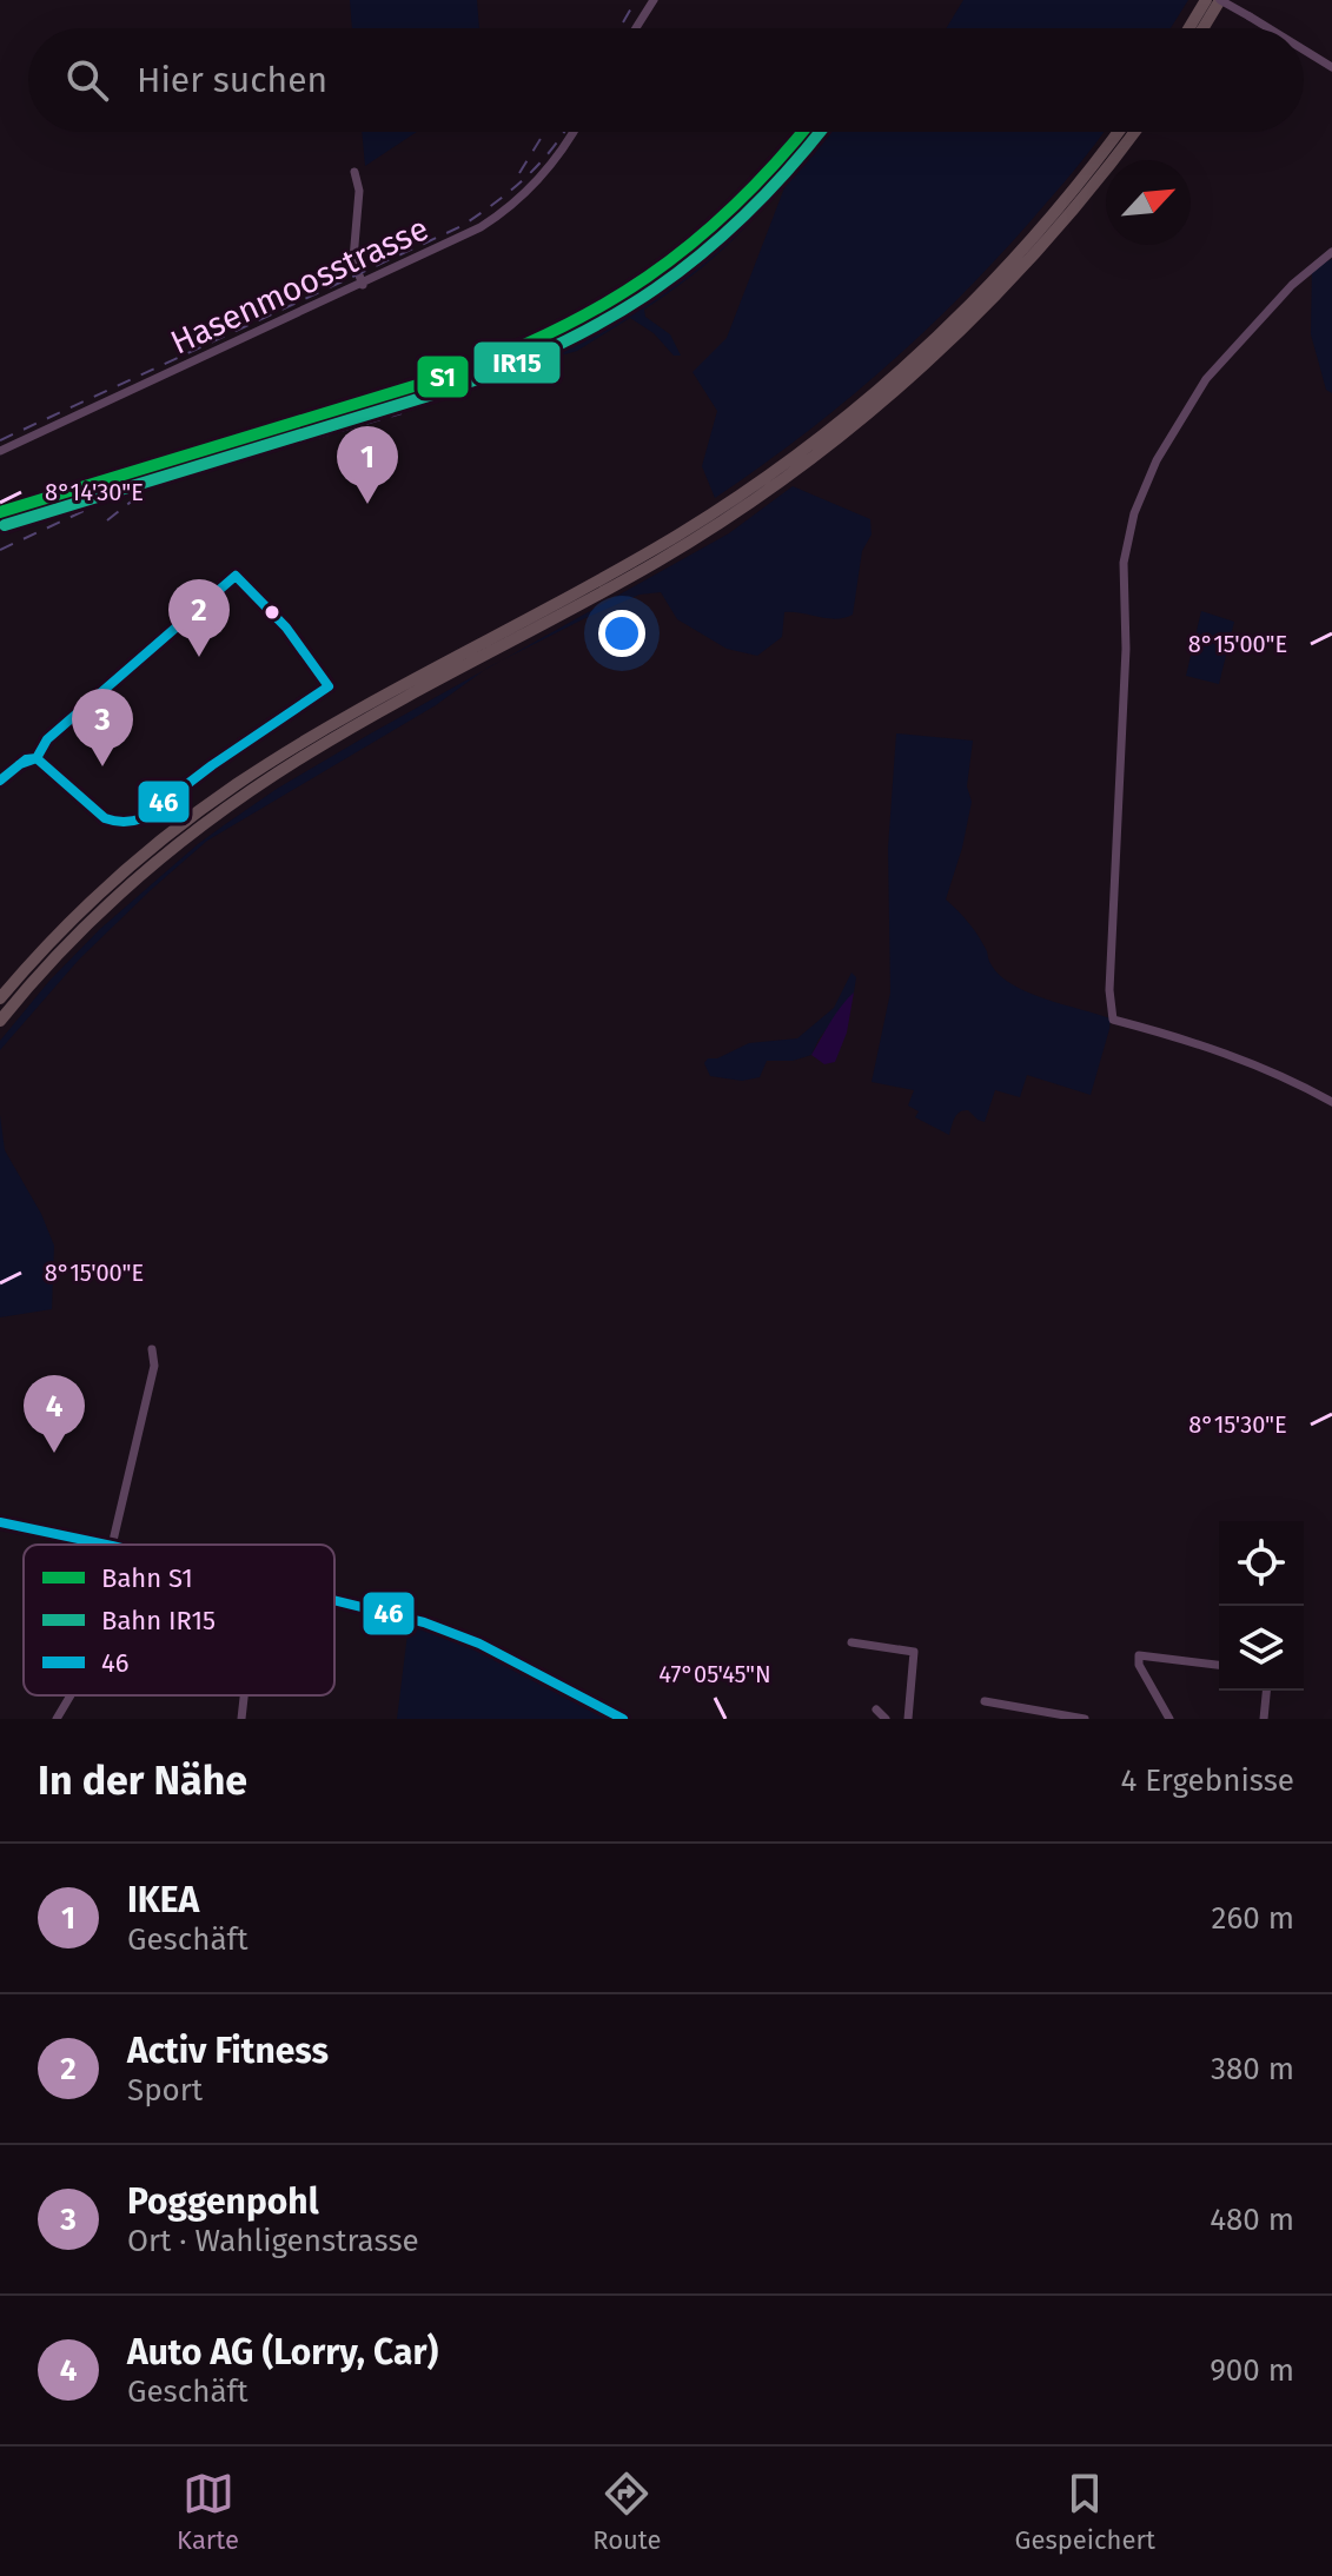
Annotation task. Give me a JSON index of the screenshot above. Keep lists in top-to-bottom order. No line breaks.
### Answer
{"streets":{"street":["Hasenmoosstrasse"]},"lines":["rail line S1","rail line IR15","transit line 46"],"legend":["Bahn S1","Bahn IR15","46"],"north":"top right","page":{"search":"Hier suchen","pins":["1","2","3","4"],"heading":["In der Nähe","4 Ergebnisse"],"list":[{"mark":"1","name":"IKEA","note":"Geschäft","value":"260 m"},{"mark":"2","name":"Activ Fitness","note":"Sport","value":"380 m"},{"mark":"3","name":"Poggenpohl","note":"Ort · Wahligenstrasse","value":"480 m"},{"mark":"4","name":"Auto AG (Lorry, Car)","note":"Geschäft","value":"900 m"}],"nav":["Karte","Route","Gespeichert"]},"coordinates":["8°14'30\"E","8°15'00\"E","8°15'30\"E","47°05'45\"N"]}
